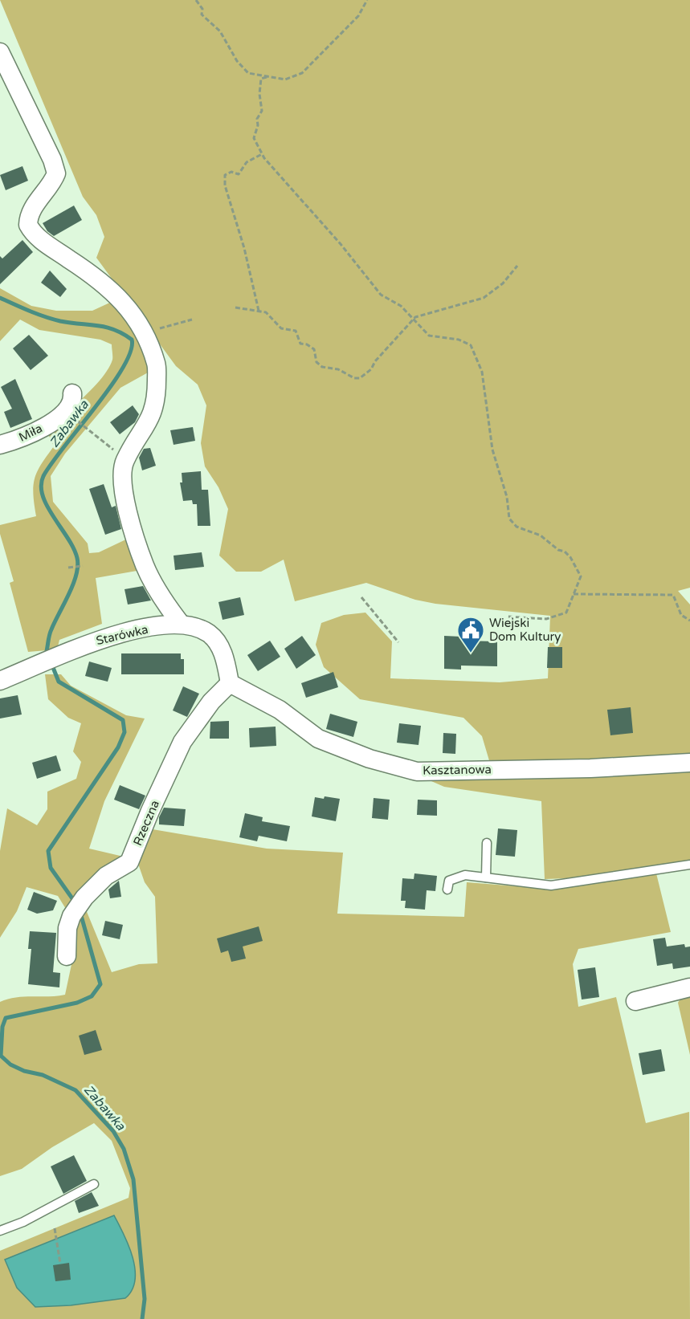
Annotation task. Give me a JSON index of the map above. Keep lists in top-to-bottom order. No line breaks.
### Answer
{"streets":{"street":["Miła","Starówka","Kasztanowa","Rzeczna"]},"crossings":[["Starówka","Kasztanowa"],["Starówka","Rzeczna"],["Kasztanowa","Rzeczna"]],"water":["Zabawka"],"places":{"public building":["Wiejski Dom Kultury"]}}
